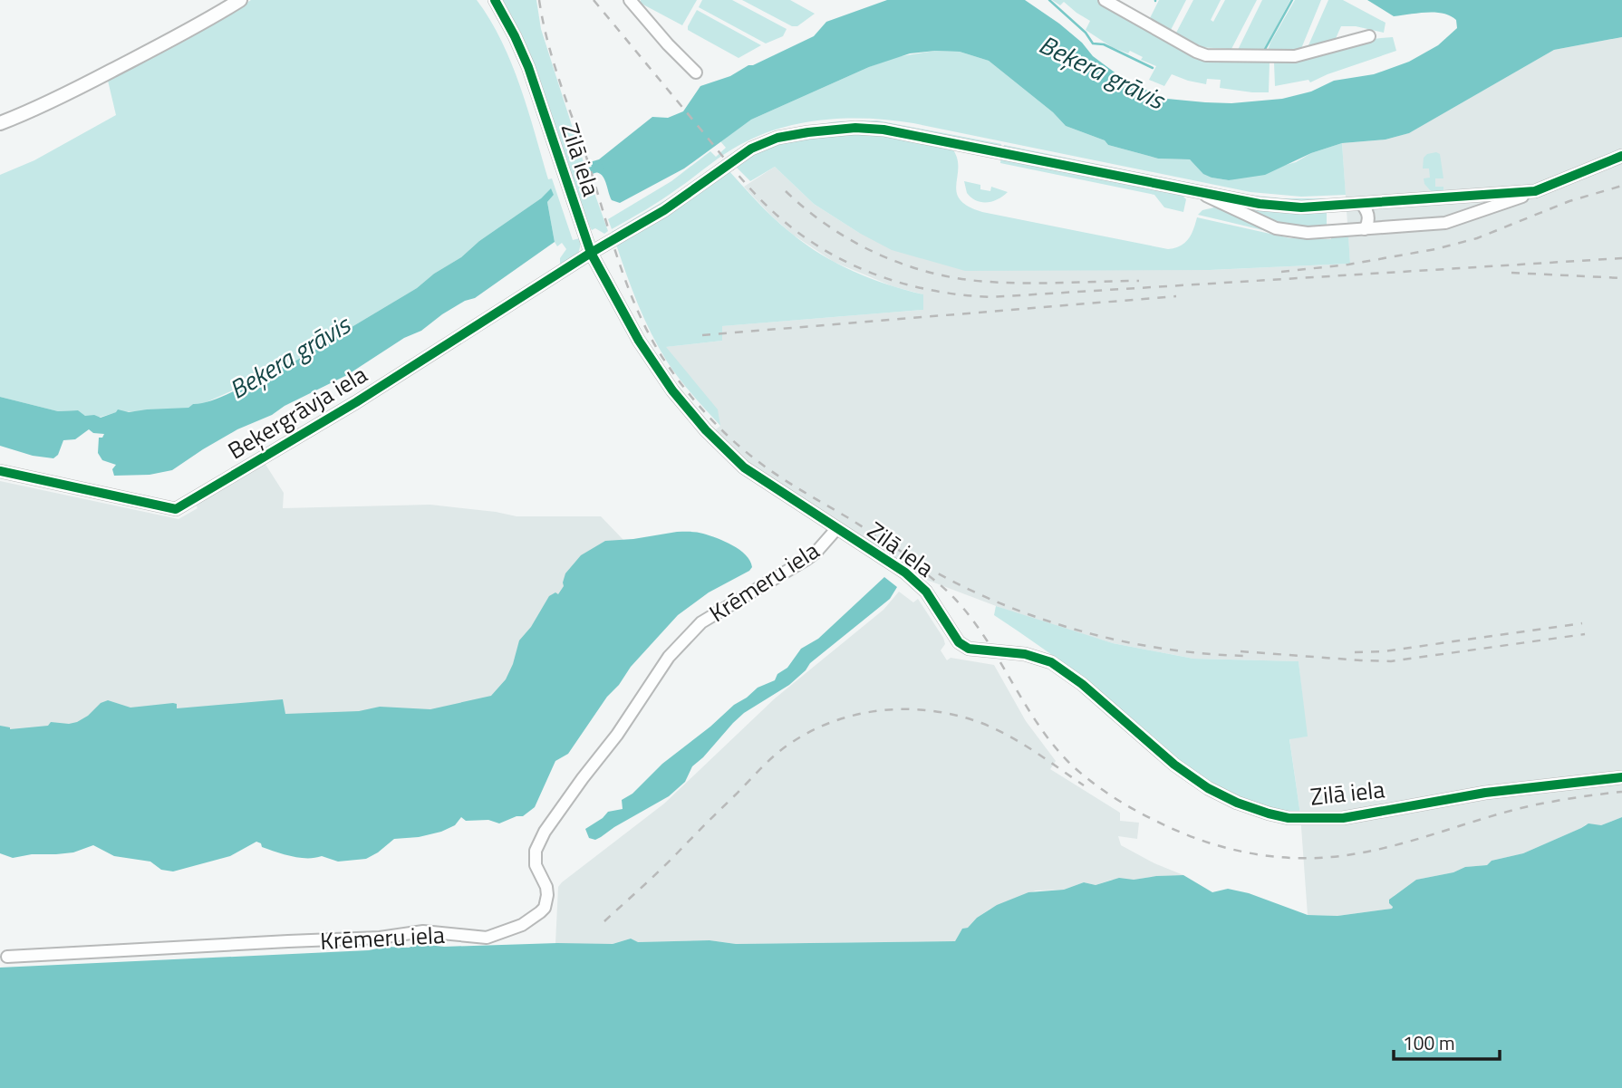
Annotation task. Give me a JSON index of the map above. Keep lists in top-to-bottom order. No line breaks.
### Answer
{"streets":{"street":["Zilā iela","Beķergrāvja iela","Krēmeru iela"]},"crossings":[["Zilā iela","Beķergrāvja iela"],["Zilā iela","Krēmeru iela"]],"water":["Beķera grāvis"],"scale_bar":"100 m"}
